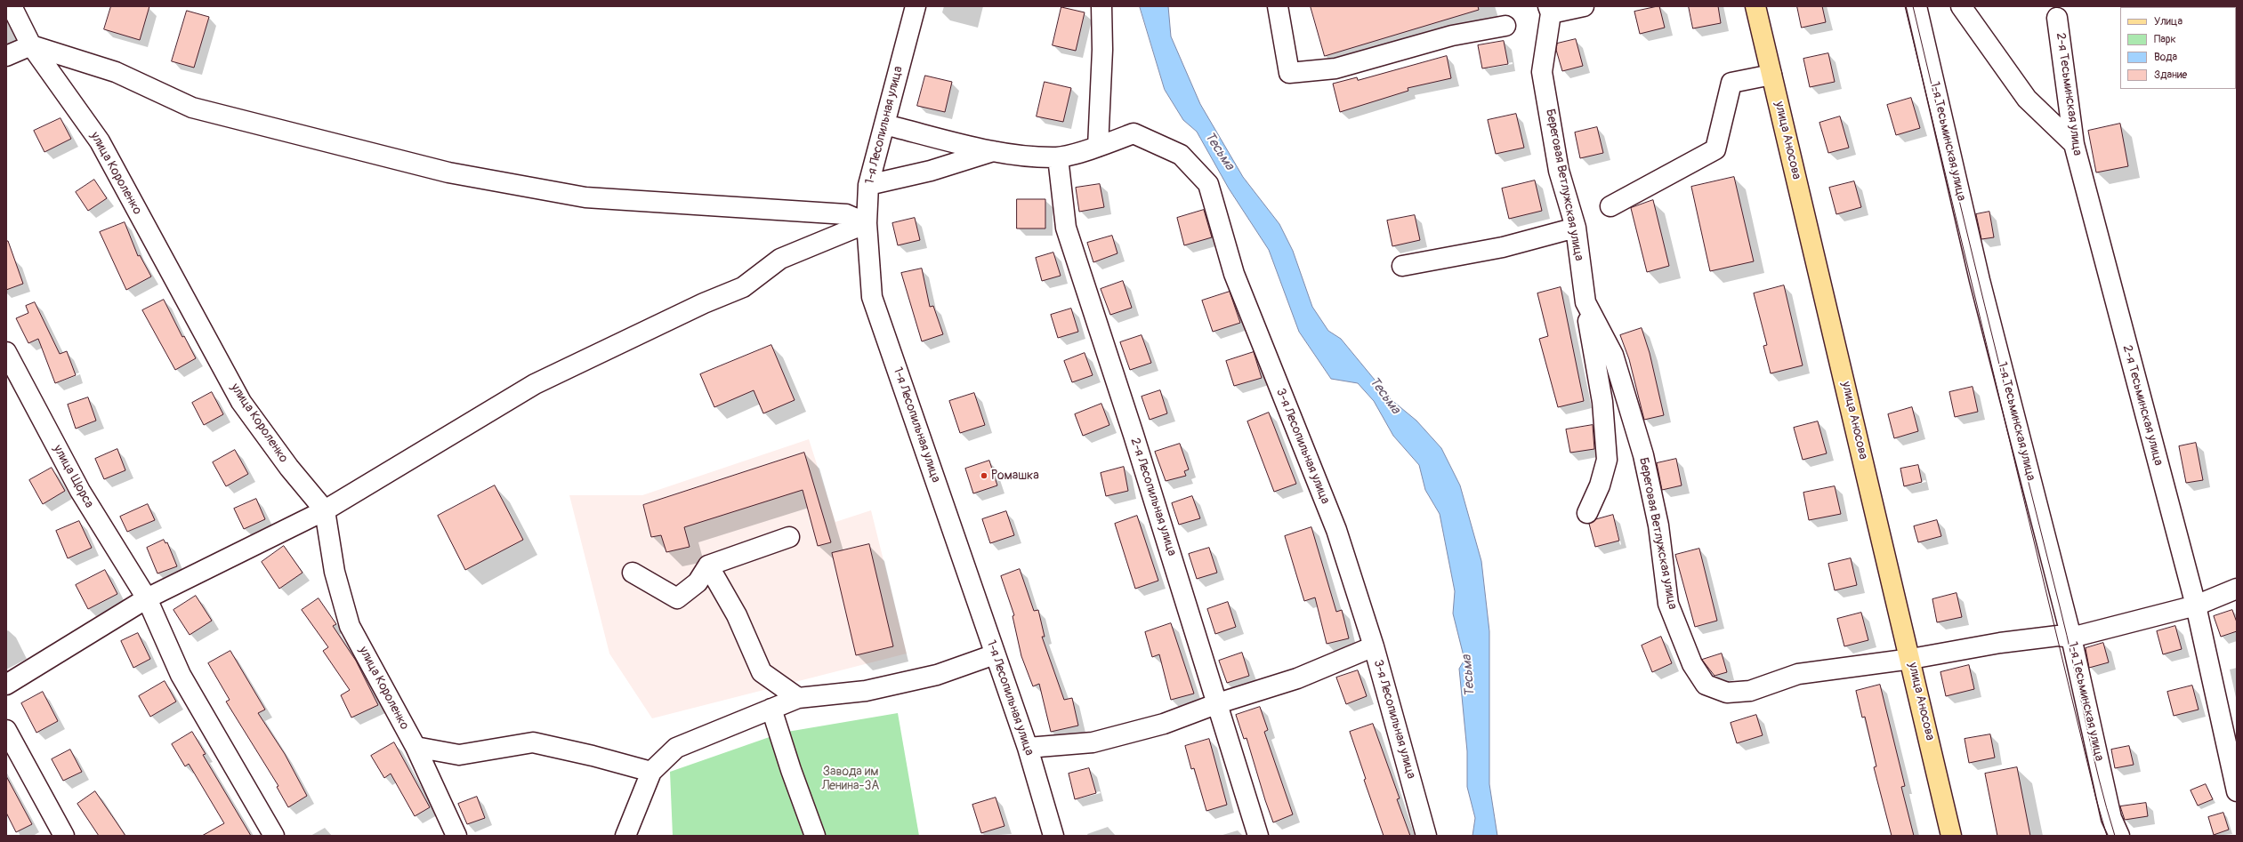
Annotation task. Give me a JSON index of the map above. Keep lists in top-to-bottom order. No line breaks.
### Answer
{"streets":{"main road":["улица Аносова"],"street":["2-я Тесьминская улица","1-я Лесопильная улица","1-я Тесьминская улица","улица Короленко","Береговая Ветлужская улица","3-я Лесопильная улица","улица Щорса","2-я Лесопильная улица"]},"crossings":[["улица Аносова","Береговая Ветлужская улица"],["3-я Лесопильная улица","2-я Лесопильная улица"]],"water":["Тесьма"],"parks":["Завода им Ленина-3А"],"places":["Ромашка"],"legend":["Улица","Парк","Вода","Здание"]}
